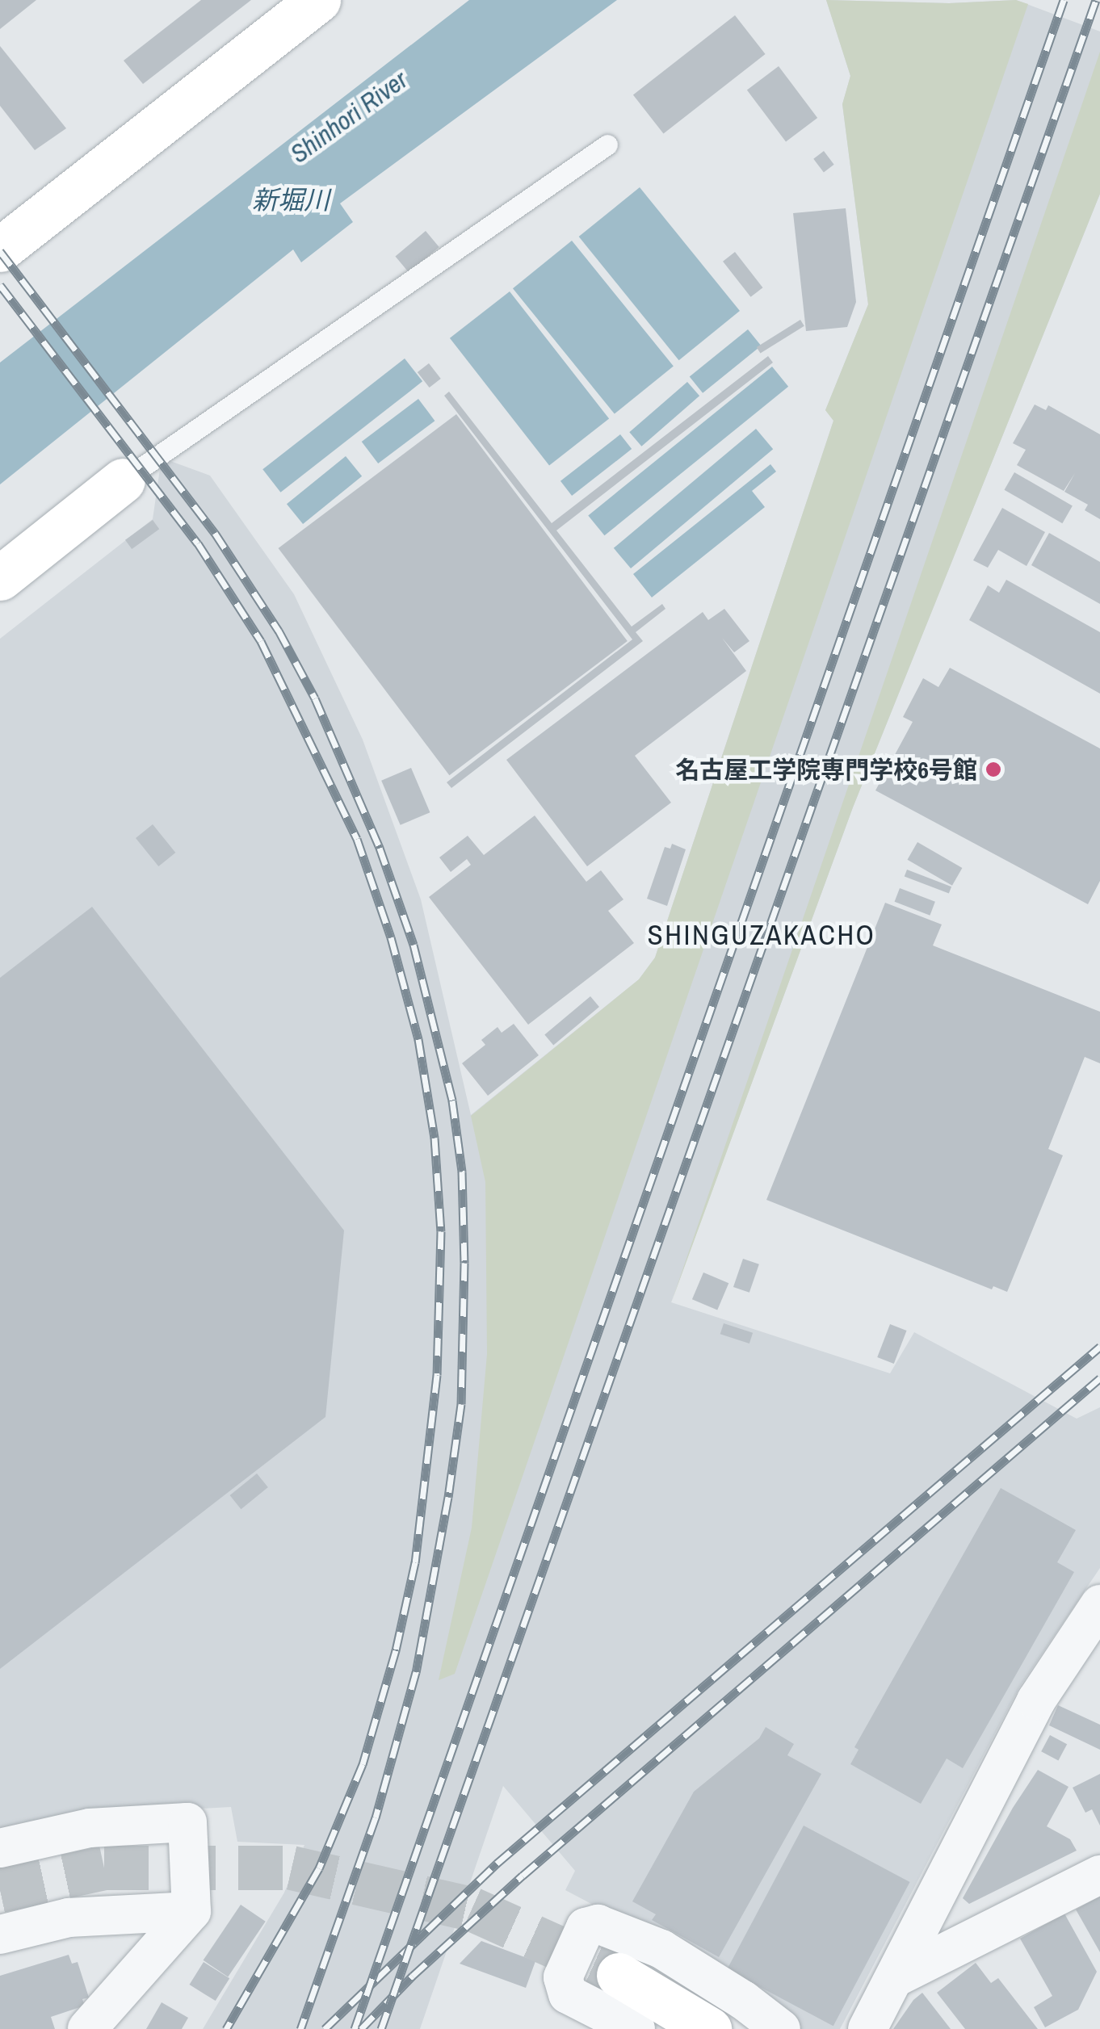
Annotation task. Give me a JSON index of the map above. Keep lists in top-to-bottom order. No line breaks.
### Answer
{"districts":["SHINGUZAKACHO"],"water":["Shinhori River","新堀川"],"places":["名古屋工学院専門学校6号館"]}
